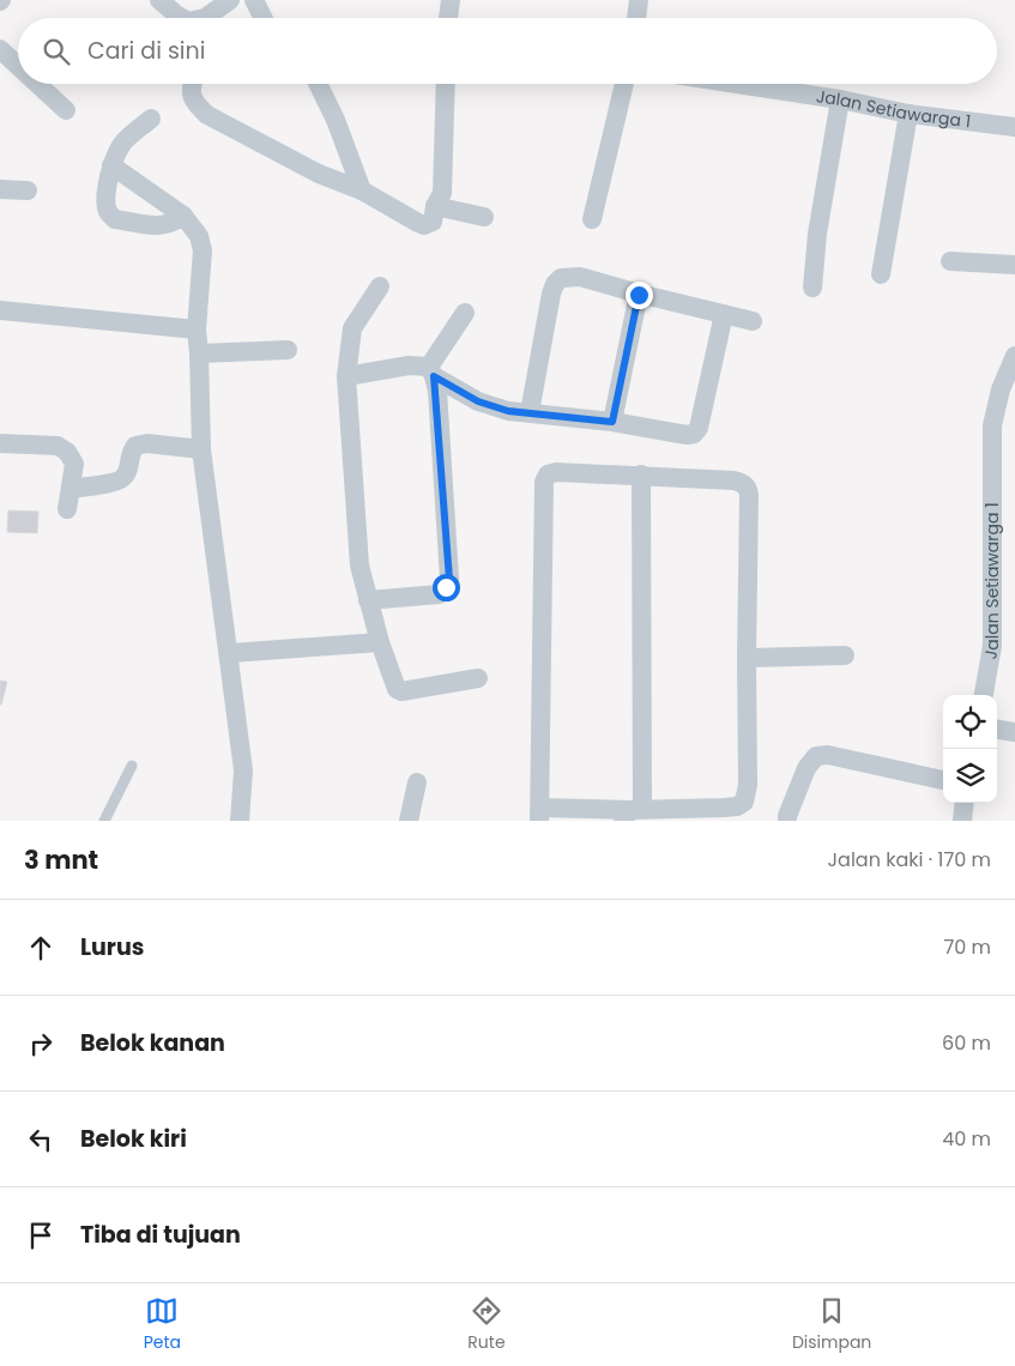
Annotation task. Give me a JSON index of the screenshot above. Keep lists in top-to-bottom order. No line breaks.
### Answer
{"streets":{"street":["Jalan Setiawarga 1"]},"page":{"search":"Cari di sini","heading":["3 mnt","Jalan kaki · 170 m"],"list":[["Lurus","70 m"],["Belok kanan","60 m"],["Belok kiri","40 m"],"Tiba di tujuan"],"nav":["Peta","Rute","Disimpan"]}}
